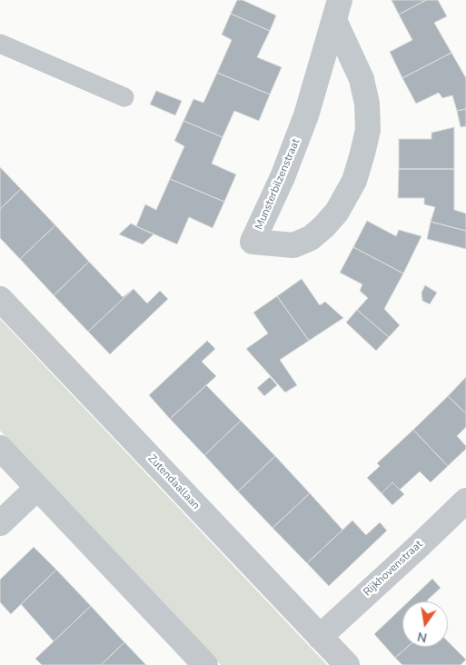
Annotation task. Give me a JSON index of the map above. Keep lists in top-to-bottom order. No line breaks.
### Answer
{"streets":{"street":["Munsterbilzenstraat","Zutendaallaan","Rijkhovenstraat"]},"crossings":[["Zutendaallaan","Rijkhovenstraat"]],"north":"bottom"}
